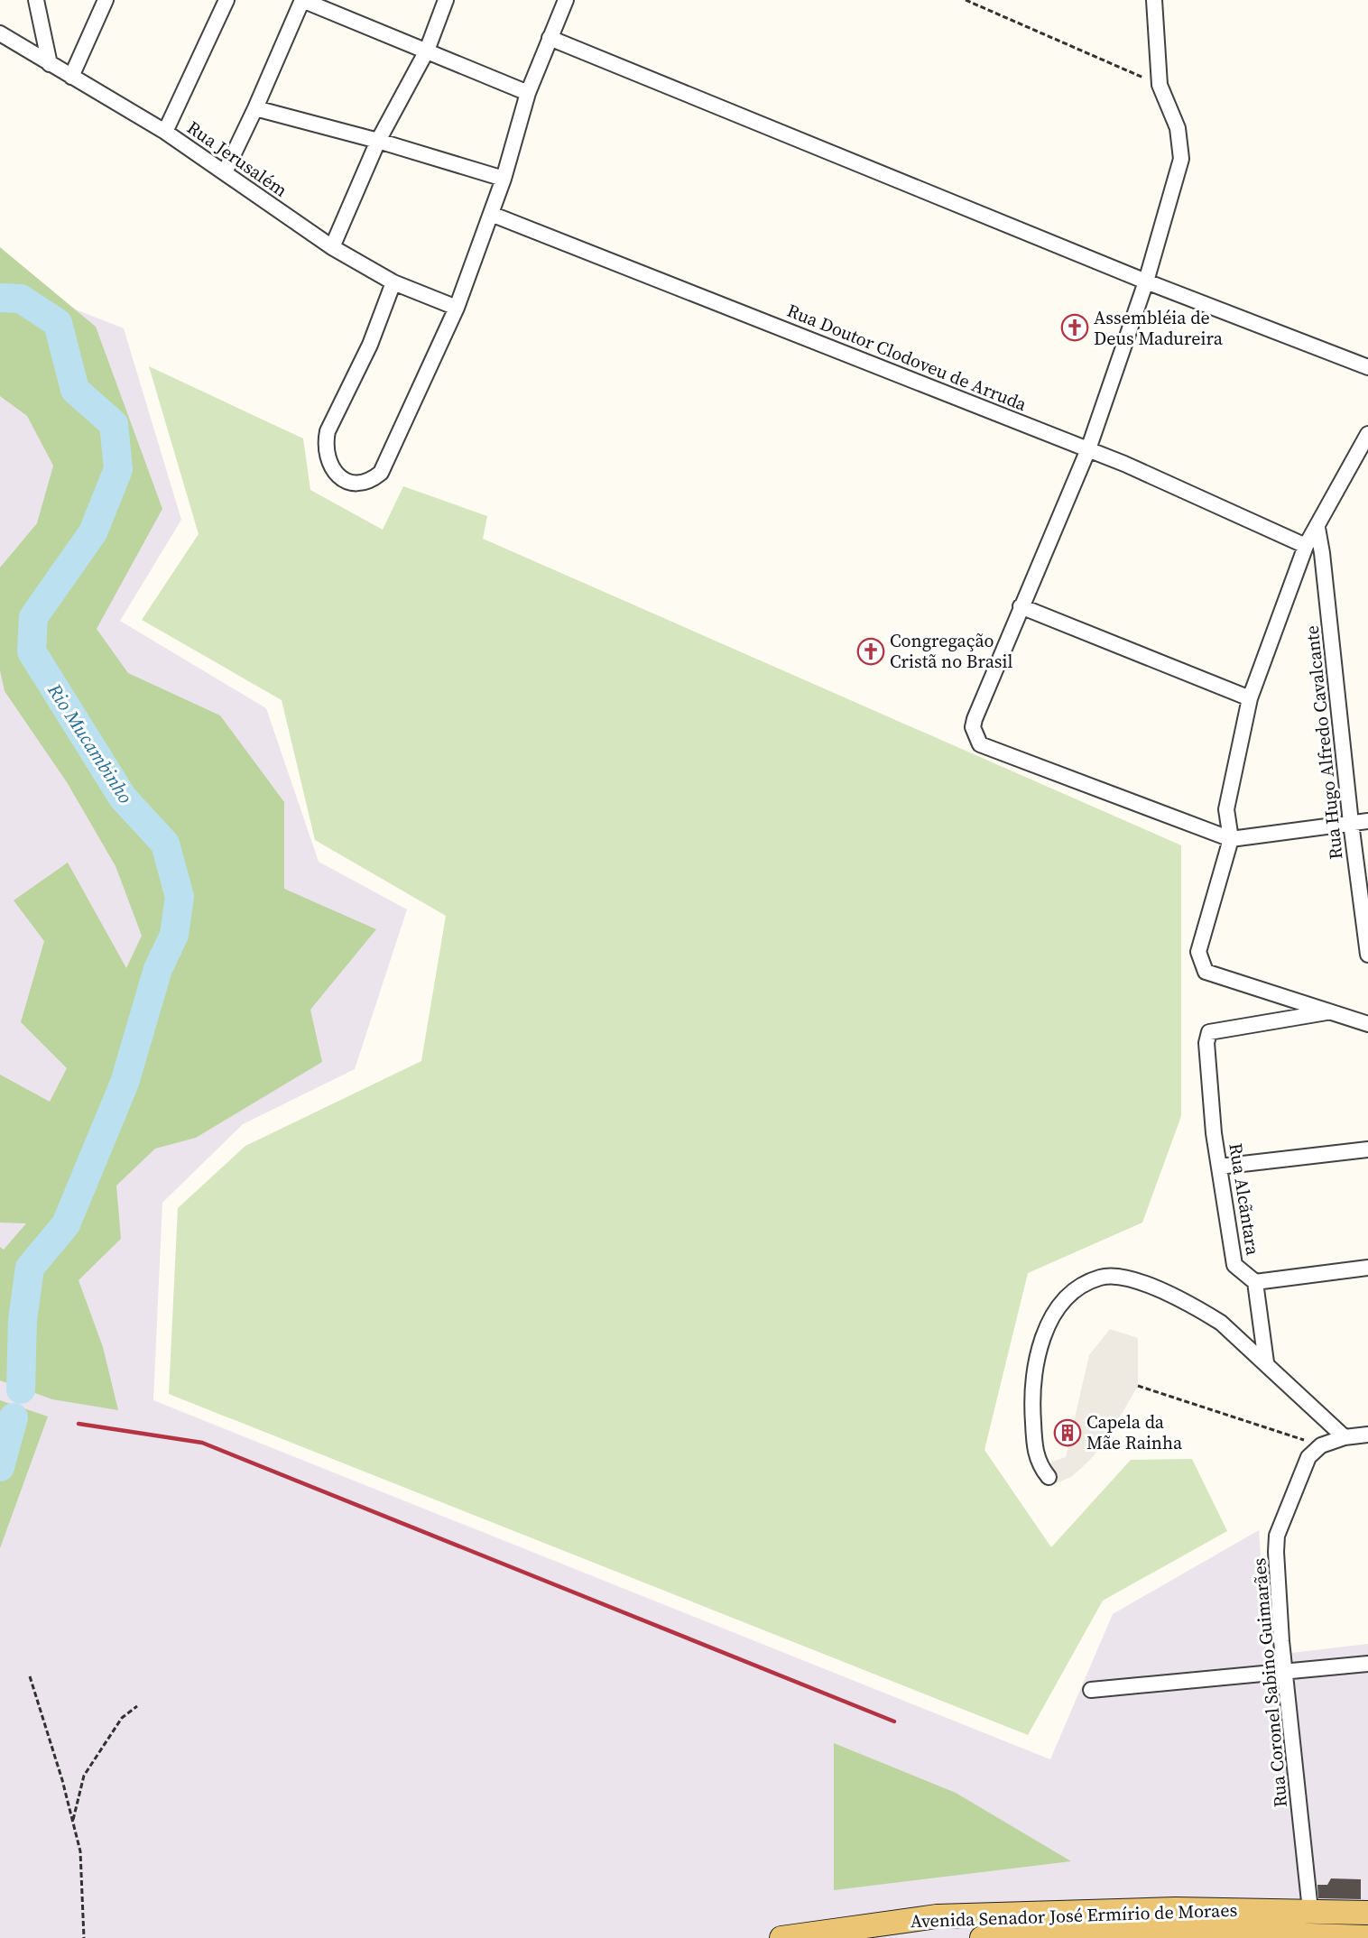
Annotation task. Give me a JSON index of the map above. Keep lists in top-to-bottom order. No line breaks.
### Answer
{"streets":{"main road":["Avenida Senador José Ermírio de Moraes"],"street":["Rua Jerusalém","Rua Doutor Clodoveu de Arruda","Rua Hugo Alfredo Cavalcante","Rua Alcãntara","Rua Coronel Sabino Guimarães"]},"crossings":[["Rua Coronel Sabino Guimarães","Avenida Senador José Ermírio de Moraes"]],"water":["Rio Mucambinho"],"places":{"church":["Assembléia de Deus Madureira","Congregação Cristã no Brasil"],"building":["Capela da Mãe Rainha"]}}
